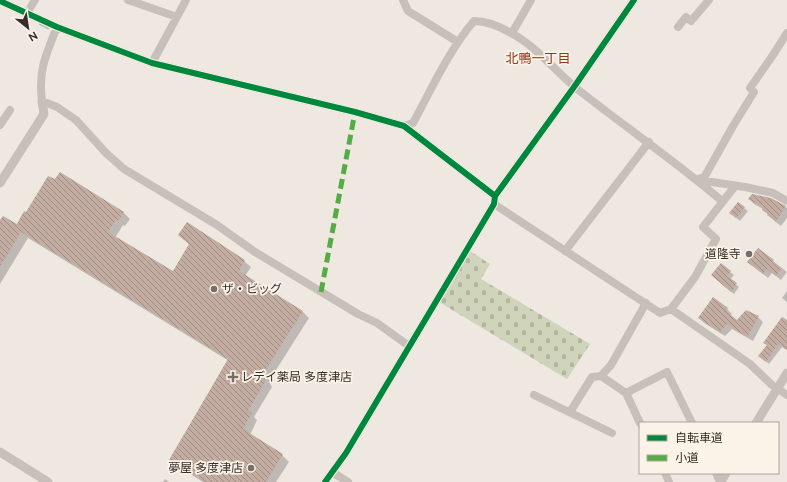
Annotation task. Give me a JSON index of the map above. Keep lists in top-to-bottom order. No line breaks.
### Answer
{"districts":["北鴨一丁目"],"places":{"other":["道隆寺","ザ・ビッグ","夢屋 多度津店"],"health":["レデイ薬局 多度津店"]},"legend":["自転車道","小道"],"north":"bottom right"}
